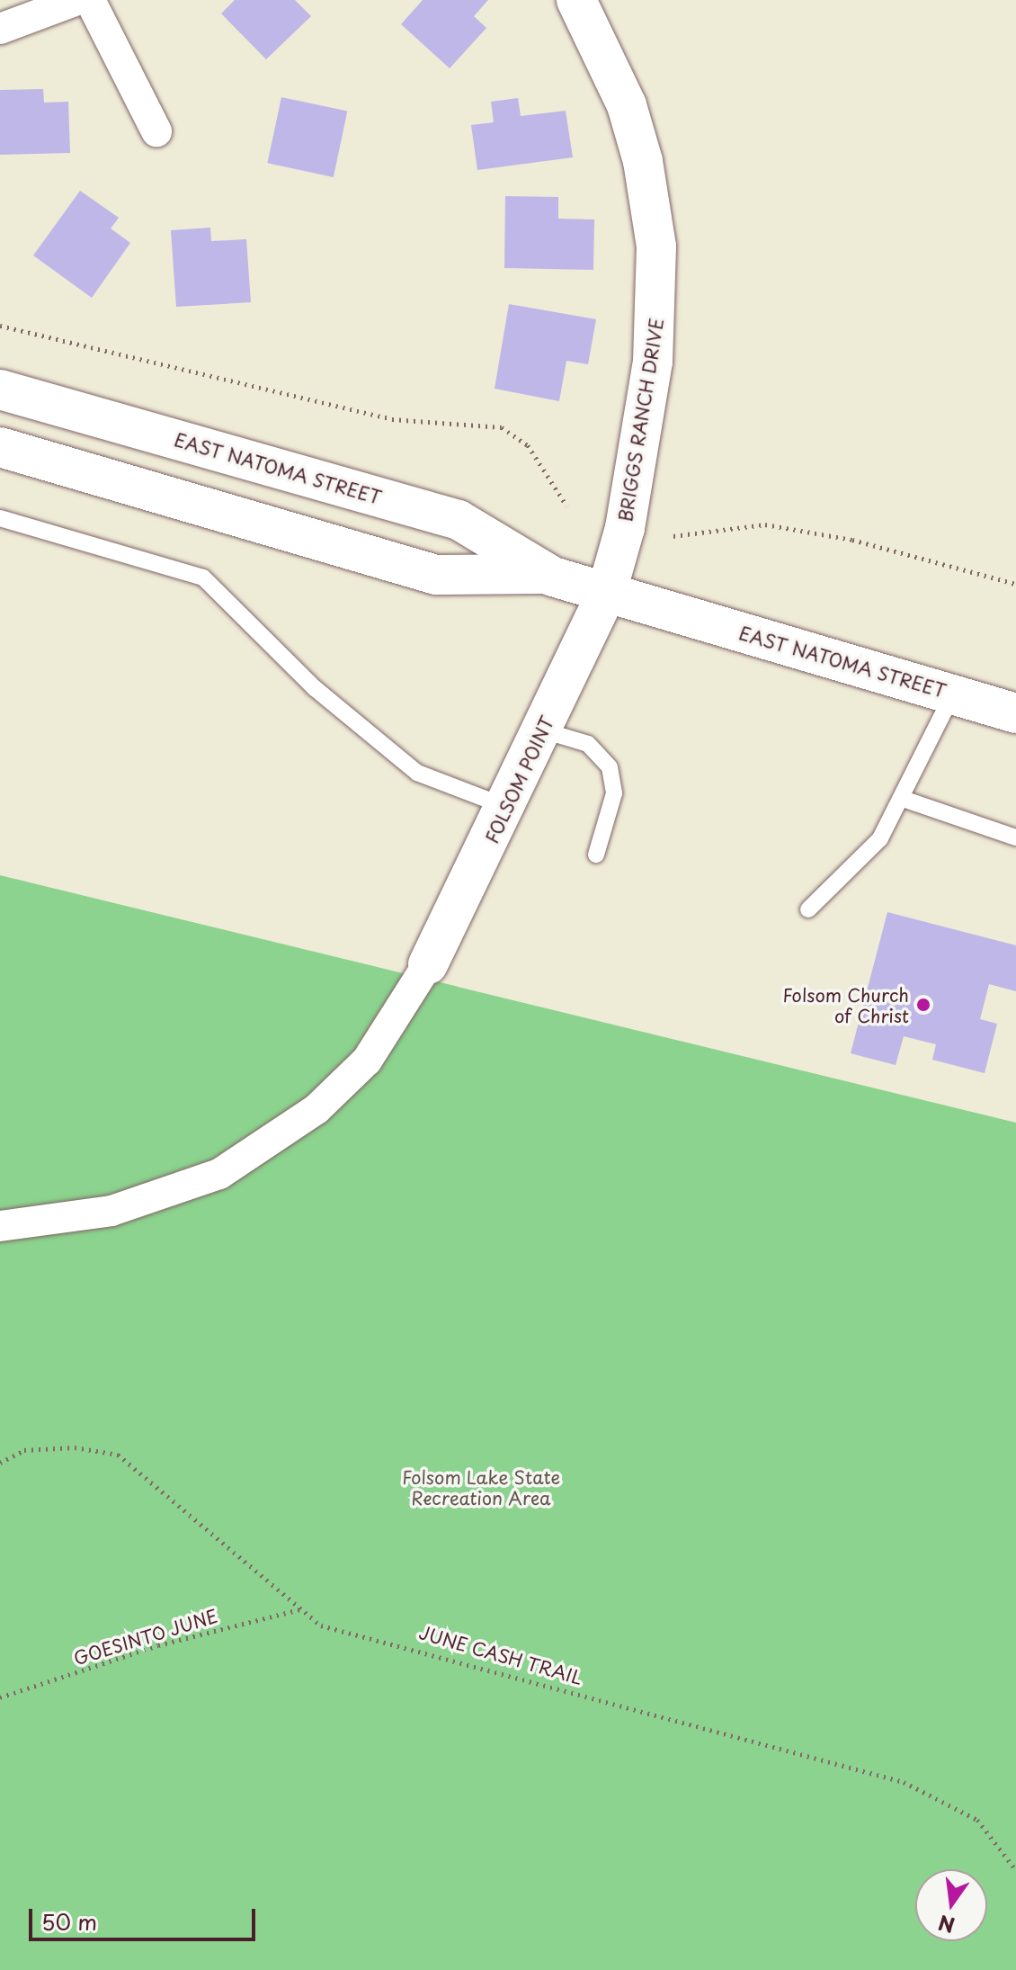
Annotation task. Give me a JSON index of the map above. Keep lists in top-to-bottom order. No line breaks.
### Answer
{"streets":{"main road":["BRIGGS RANCH DRIVE","EAST NATOMA STREET","FOLSOM POINT"],"path":["GOESINTO JUNE","JUNE CASH TRAIL"]},"crossings":[["BRIGGS RANCH DRIVE","EAST NATOMA STREET"],["BRIGGS RANCH DRIVE","FOLSOM POINT"],["EAST NATOMA STREET","FOLSOM POINT"],["GOESINTO JUNE","JUNE CASH TRAIL"]],"parks":["Folsom Lake State Recreation Area"],"places":["Folsom Church of Christ"],"scale_bar":"50 m","north":"bottom"}
